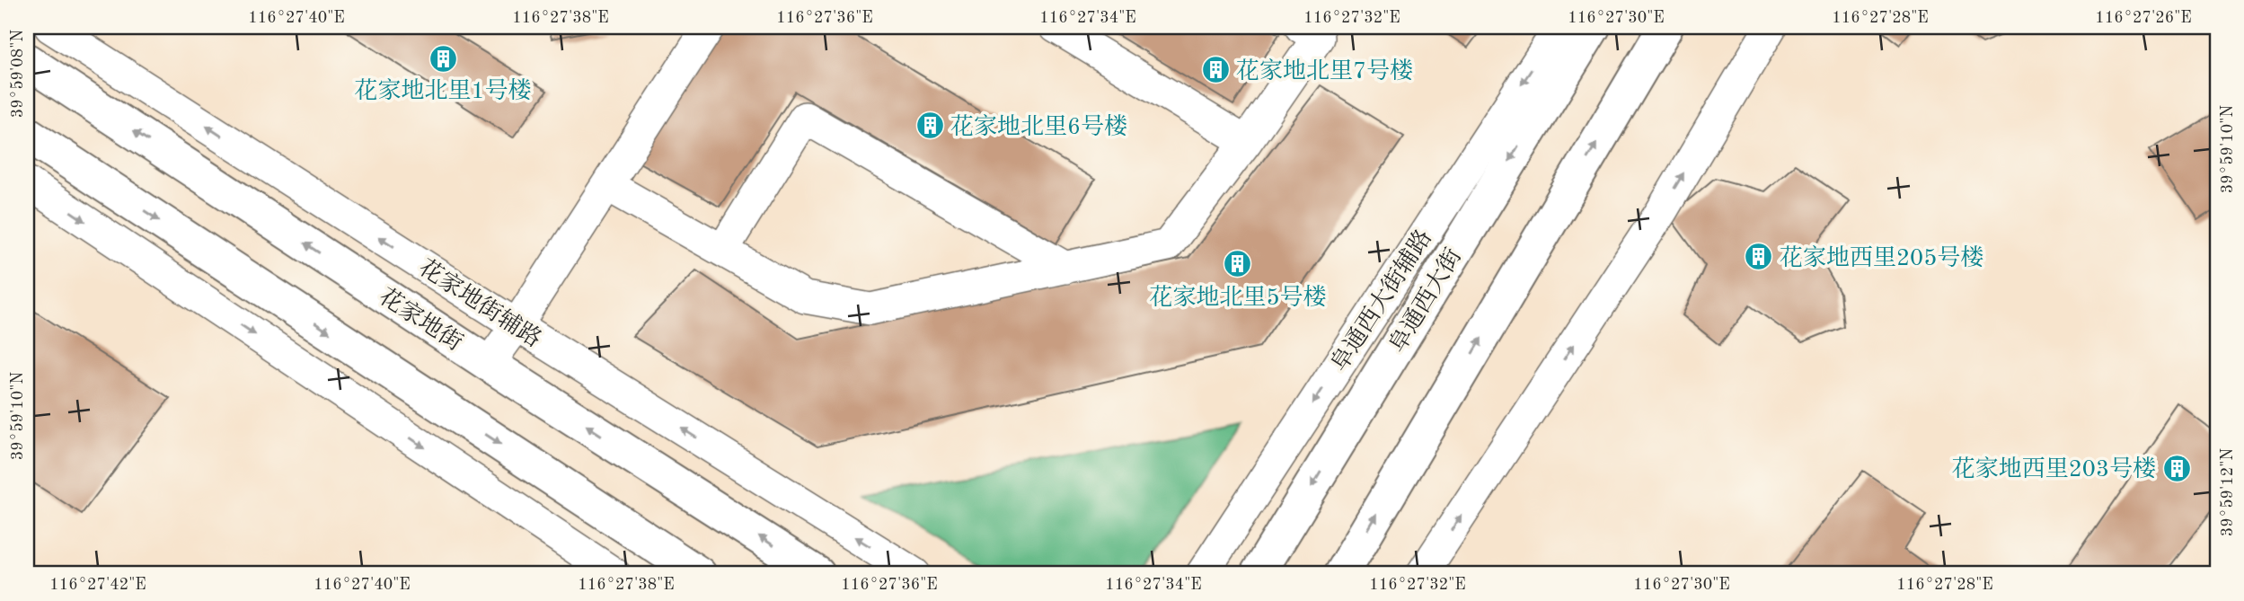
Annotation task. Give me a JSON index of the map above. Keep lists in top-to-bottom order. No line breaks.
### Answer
{"streets":{"main road":["阜通西大街","花家地街"],"street":["阜通西大街辅路","花家地街辅路"]},"places":{"building":["花家地北里1号楼","花家地北里7号楼","花家地北里6号楼","花家地西里205号楼","花家地北里5号楼","花家地西里203号楼"]},"coordinates":["116°27'40\"E","116°27'38\"E","116°27'36\"E","116°27'34\"E","116°27'32\"E","116°27'30\"E","116°27'28\"E","116°27'26\"E","39°59'08\"N","39°59'10\"N","39°59'12\"N","116°27'42\"E"]}
